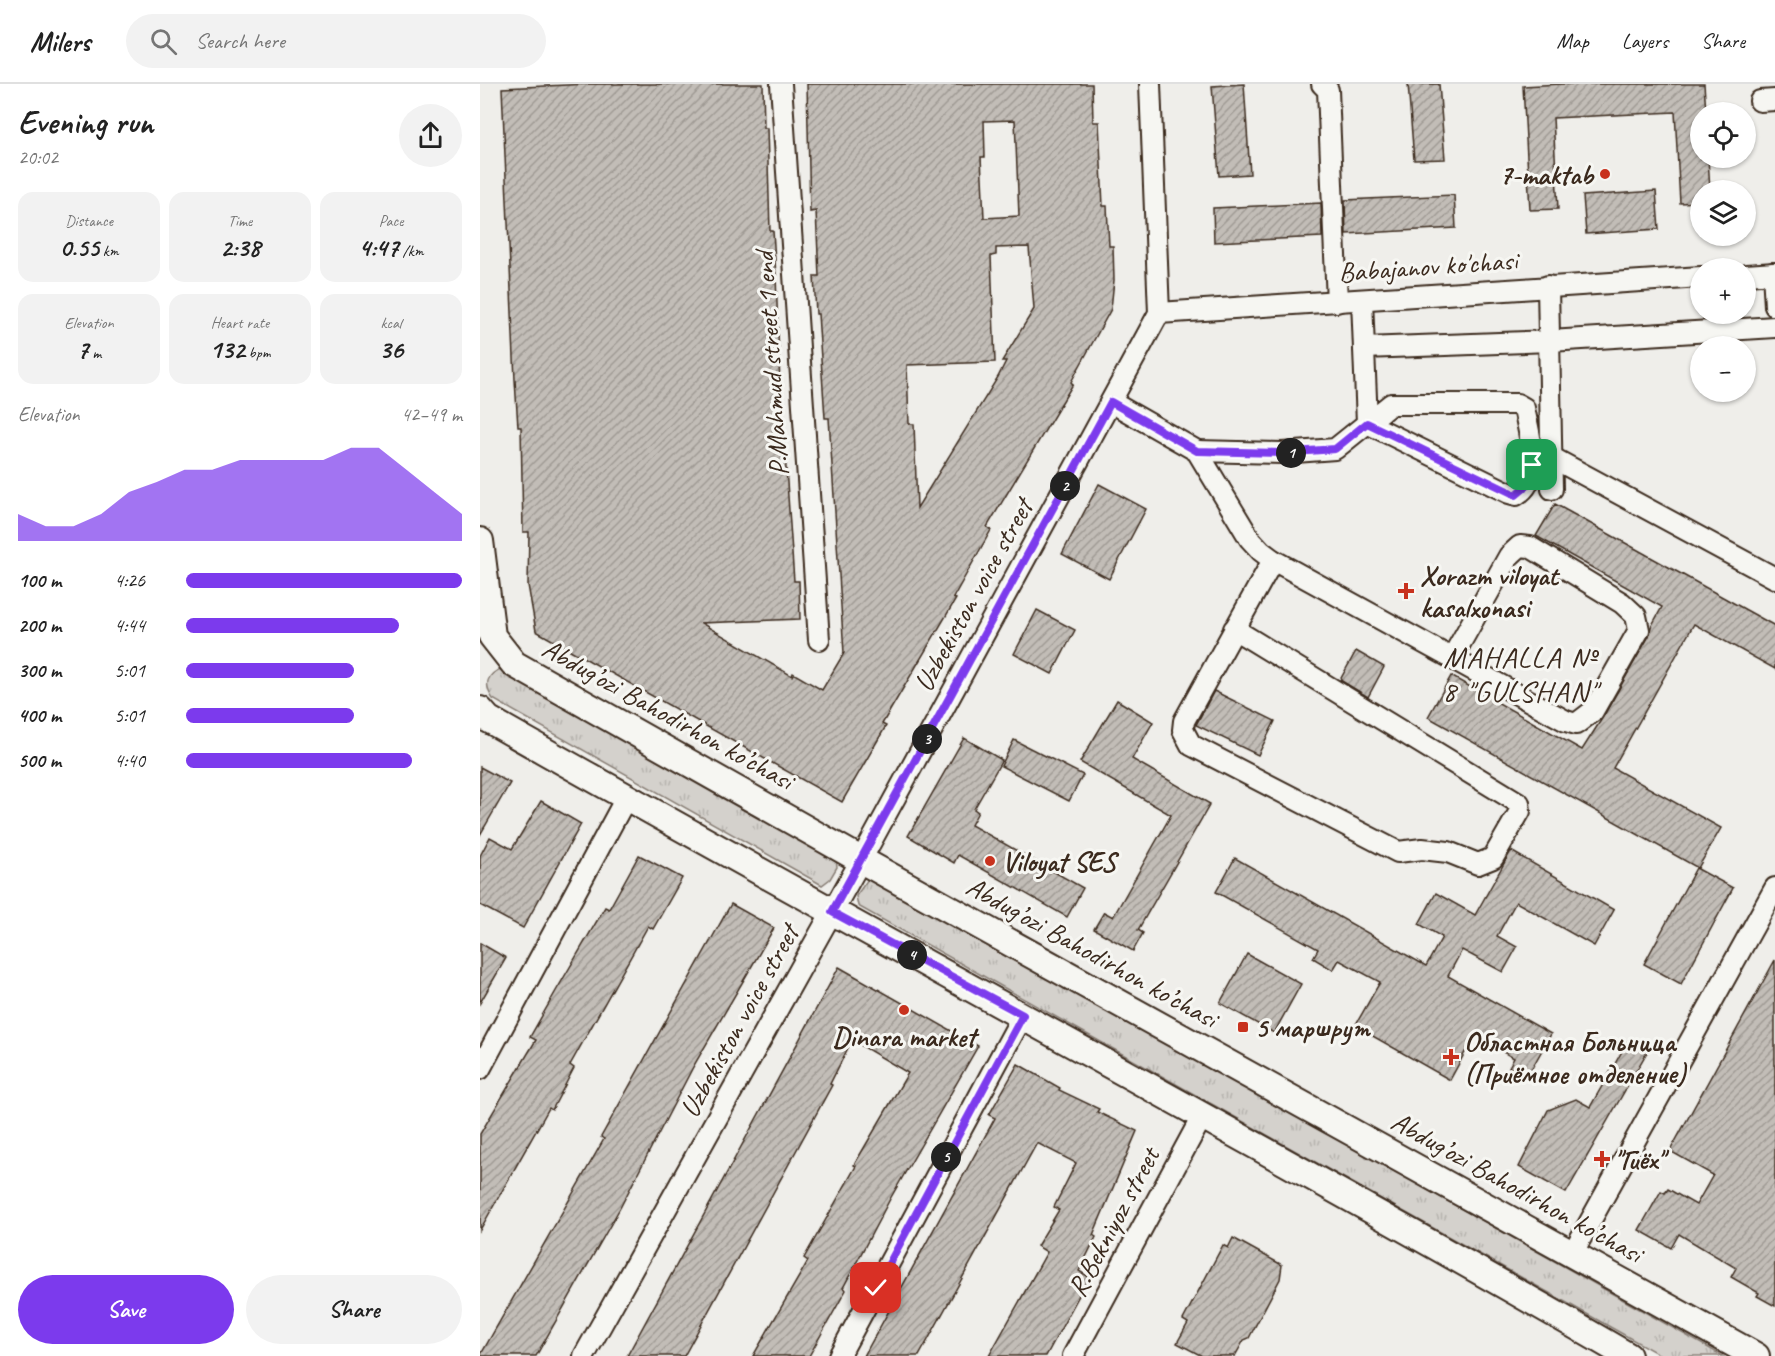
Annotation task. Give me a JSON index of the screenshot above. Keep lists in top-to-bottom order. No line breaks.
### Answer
{"streets":{"main road":["Abdug’ozi Bahodirhon ko’chasi"],"street":["Babajanov ko'chasi","P.Mahmud street 1 end","Uzbekiston voice street","R.Bekniyoz street"]},"crossings":[["Babajanov ko'chasi","Uzbekiston voice street"],["Uzbekiston voice street","Abdug’ozi Bahodirhon ko’chasi"]],"districts":["MAHALLA № 8 \"GULSHAN\""],"places":{"other":["7-maktab","Viloyat SES","Dinara market"],"health":["Xorazm viloyat kasalxonasi","Областная Больница (Приёмное отделение)","\"Гиёх\""],"transit":["5 маршрут"]},"page":{"header":"Milers","search":"Search here","nav":["Map","Layers","Share"],"heading":["Evening run","20:02"],"map_buttons":["+","−"],"stats":[["Distance","0.55 km"],["Time","2:38"],["Pace","4:47 /km"],["Elevation","7 m"],["Heart rate","132 bpm"],["kcal","36"]],"chart":["Elevation","42–49 m"],"pins":["1","2","3","4","5"],"list":[{"name":"100 m","note":"4:26"},{"name":"200 m","note":"4:44"},{"name":"300 m","note":"5:01"},{"name":"400 m","note":"5:01"},{"name":"500 m","note":"4:40"}],"buttons":["Save","Share"]}}
